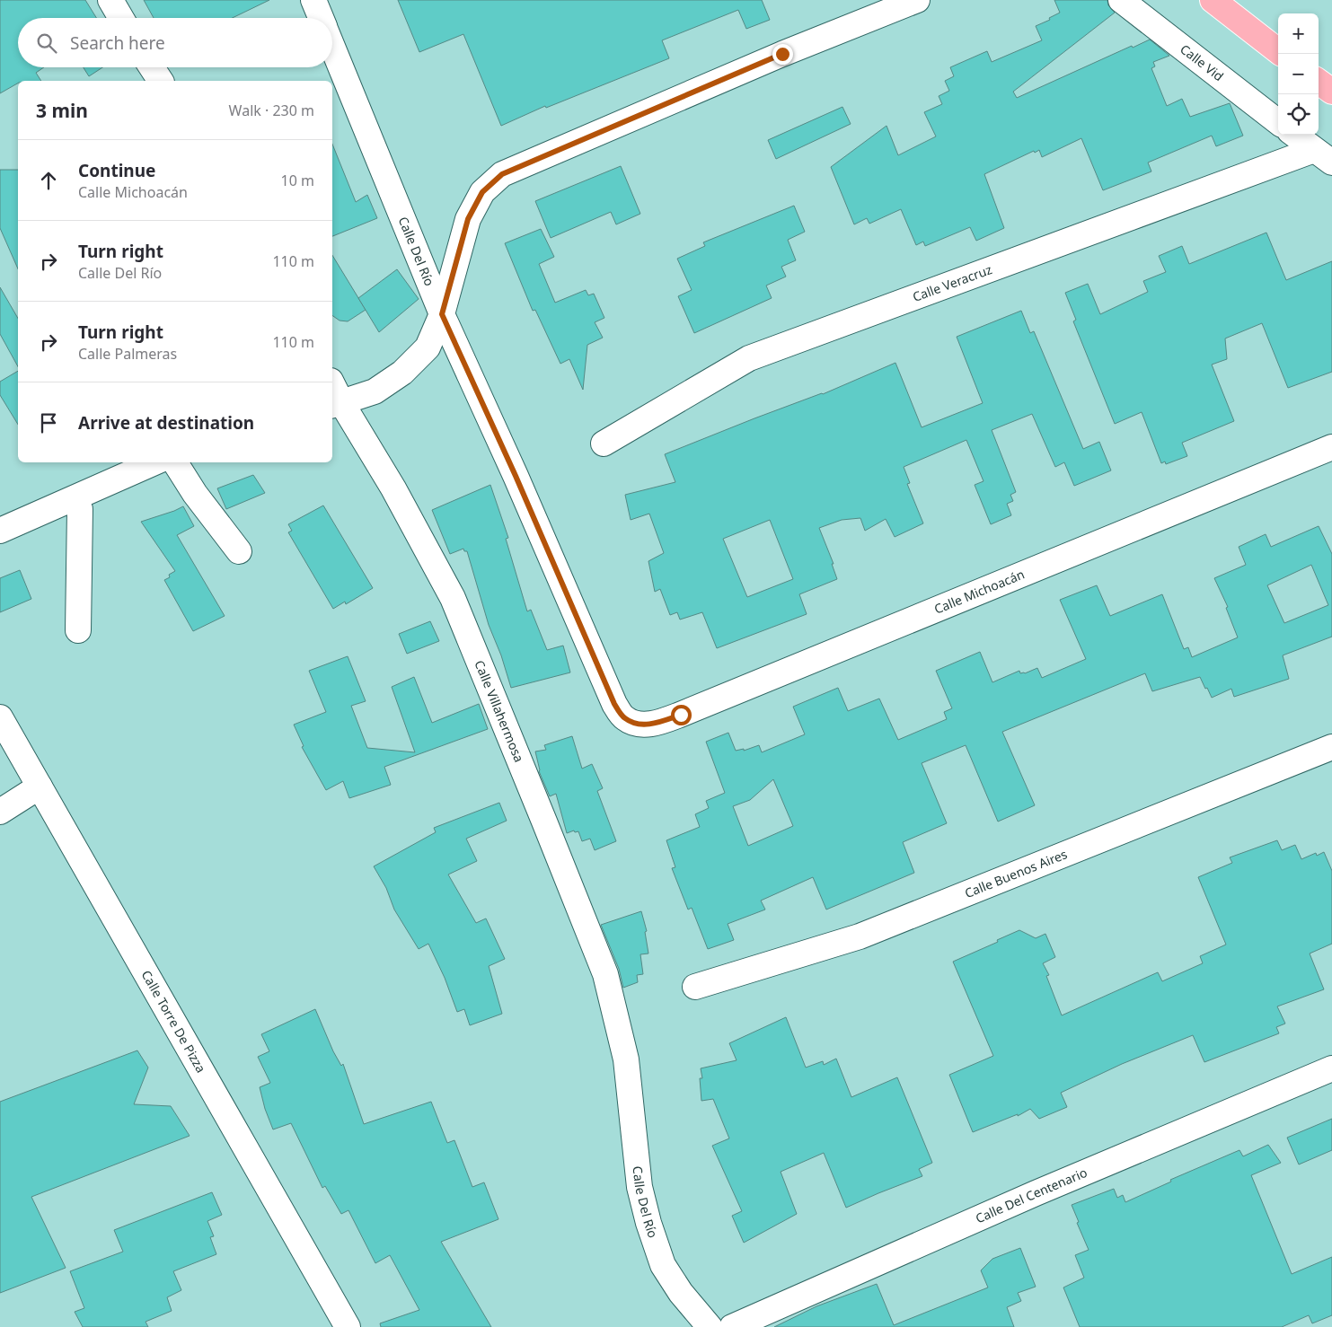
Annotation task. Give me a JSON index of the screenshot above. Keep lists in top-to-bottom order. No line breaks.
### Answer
{"streets":{"street":["Calle Vid","Calle Del Río","Calle Veracruz","Calle Michoacán","Calle Villahermosa","Calle Buenos Aires","Calle Torre De Pizza","Calle Del Centenario"]},"crossings":[["Calle Del Río","Calle Michoacán"],["Calle Del Río","Calle Villahermosa"]],"page":{"map_buttons":["+","−"],"search":"Search here","heading":["3 min","Walk · 230 m"],"list":[["Continue","Calle Michoacán","10 m"],["Turn right","Calle Del Río","110 m"],["Turn right","Calle Palmeras","110 m"],"Arrive at destination"]}}
